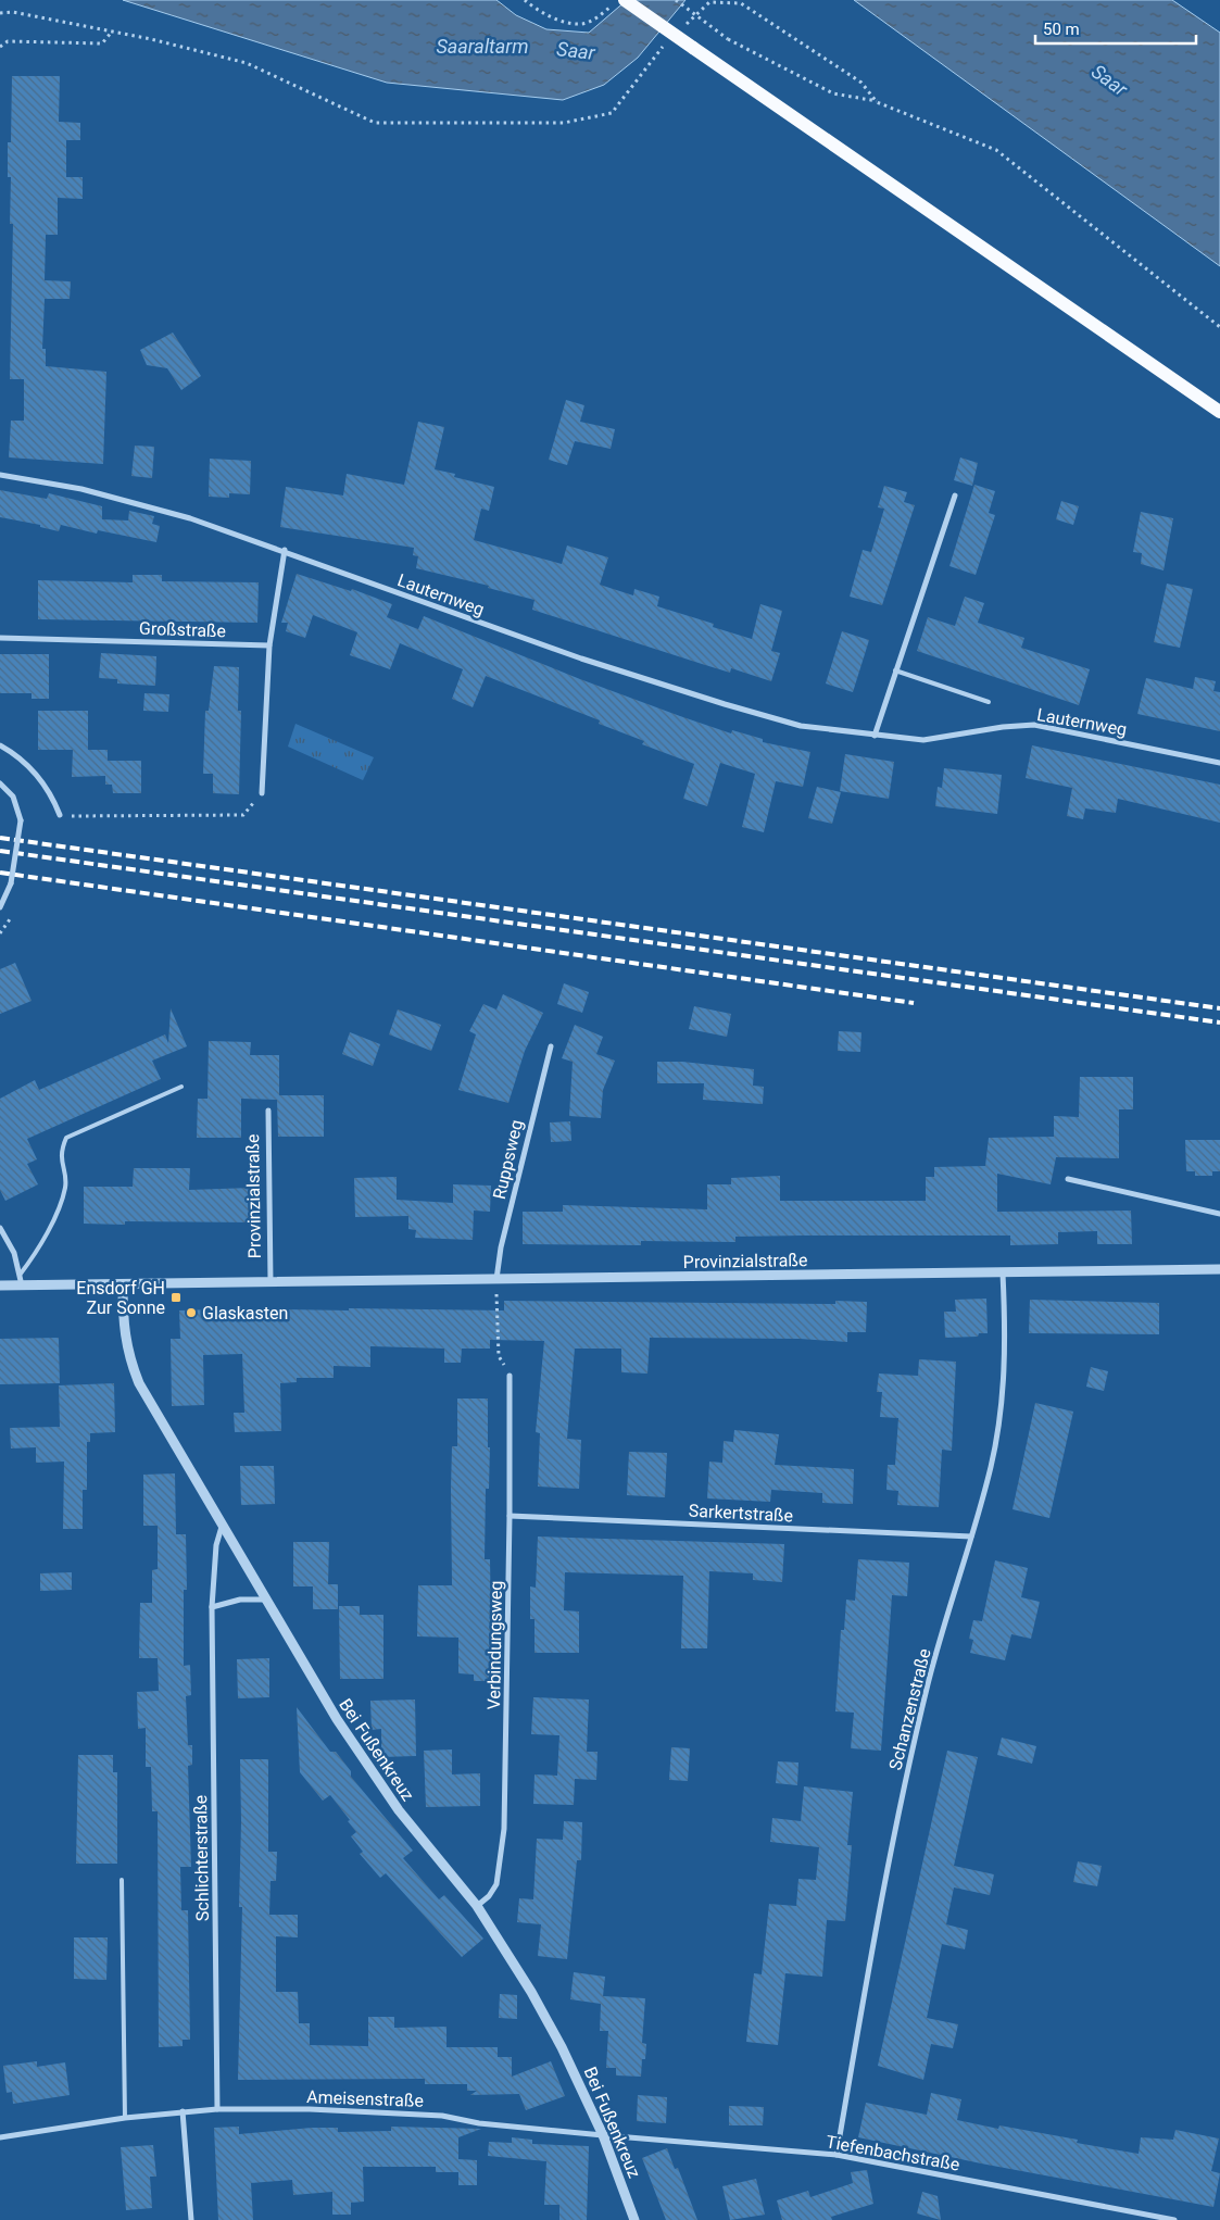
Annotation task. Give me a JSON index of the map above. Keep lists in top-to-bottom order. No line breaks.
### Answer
{"streets":{"street":["Lauternweg","Großstraße","Ruppsweg","Provinzialstraße","Sarkertstraße","Verbindungsweg","Schanzenstraße","Bei Fußenkreuz","Schlichterstraße","Ameisenstraße","Tiefenbachstraße"]},"crossings":[["Ruppsweg","Provinzialstraße"],["Provinzialstraße","Schanzenstraße"],["Provinzialstraße","Bei Fußenkreuz"],["Sarkertstraße","Verbindungsweg"],["Sarkertstraße","Schanzenstraße"],["Verbindungsweg","Bei Fußenkreuz"],["Schanzenstraße","Tiefenbachstraße"],["Bei Fußenkreuz","Schlichterstraße"],["Bei Fußenkreuz","Ameisenstraße"],["Bei Fußenkreuz","Tiefenbachstraße"],["Schlichterstraße","Ameisenstraße"],["Ameisenstraße","Tiefenbachstraße"]],"water":["Saaraltarm","Saar"],"places":{"transit":["Ensdorf GH Zur Sonne"],"other":["Glaskasten"]},"scale_bar":"50 m"}
